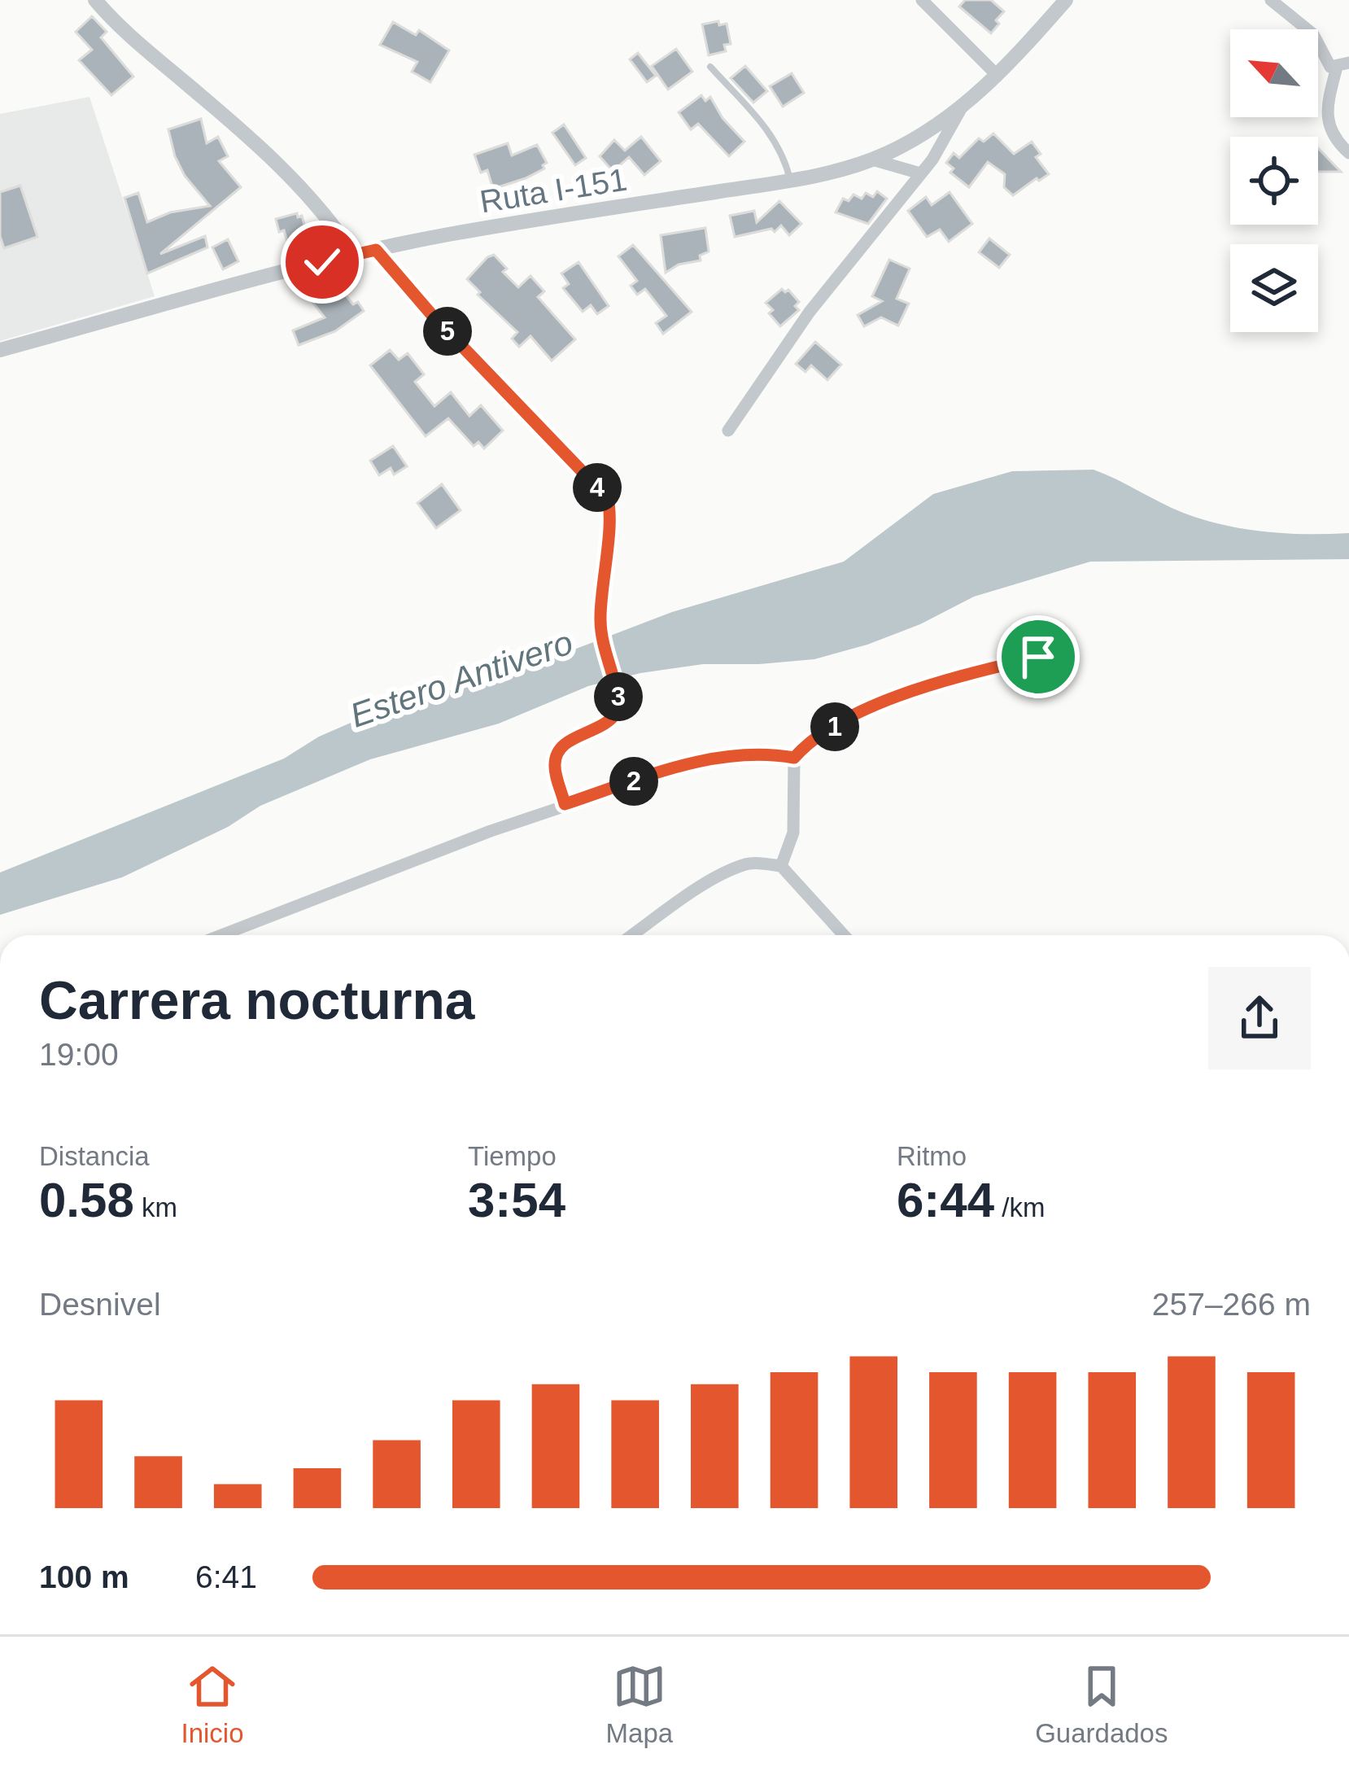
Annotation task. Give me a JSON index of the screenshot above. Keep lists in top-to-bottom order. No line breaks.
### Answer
{"streets":{"street":["Ruta I-151"]},"water":["Estero Antivero"],"north":"top left","page":{"pins":["5","4","3","1","2"],"heading":["Carrera nocturna","19:00"],"stats":[["Distancia","0.58 km"],["Tiempo","3:54"],["Ritmo","6:44 /km"]],"chart":["Desnivel","257–266 m"],"list":[{"name":"100 m","note":"6:41"}],"tabs":["Inicio","Mapa","Guardados"]}}
